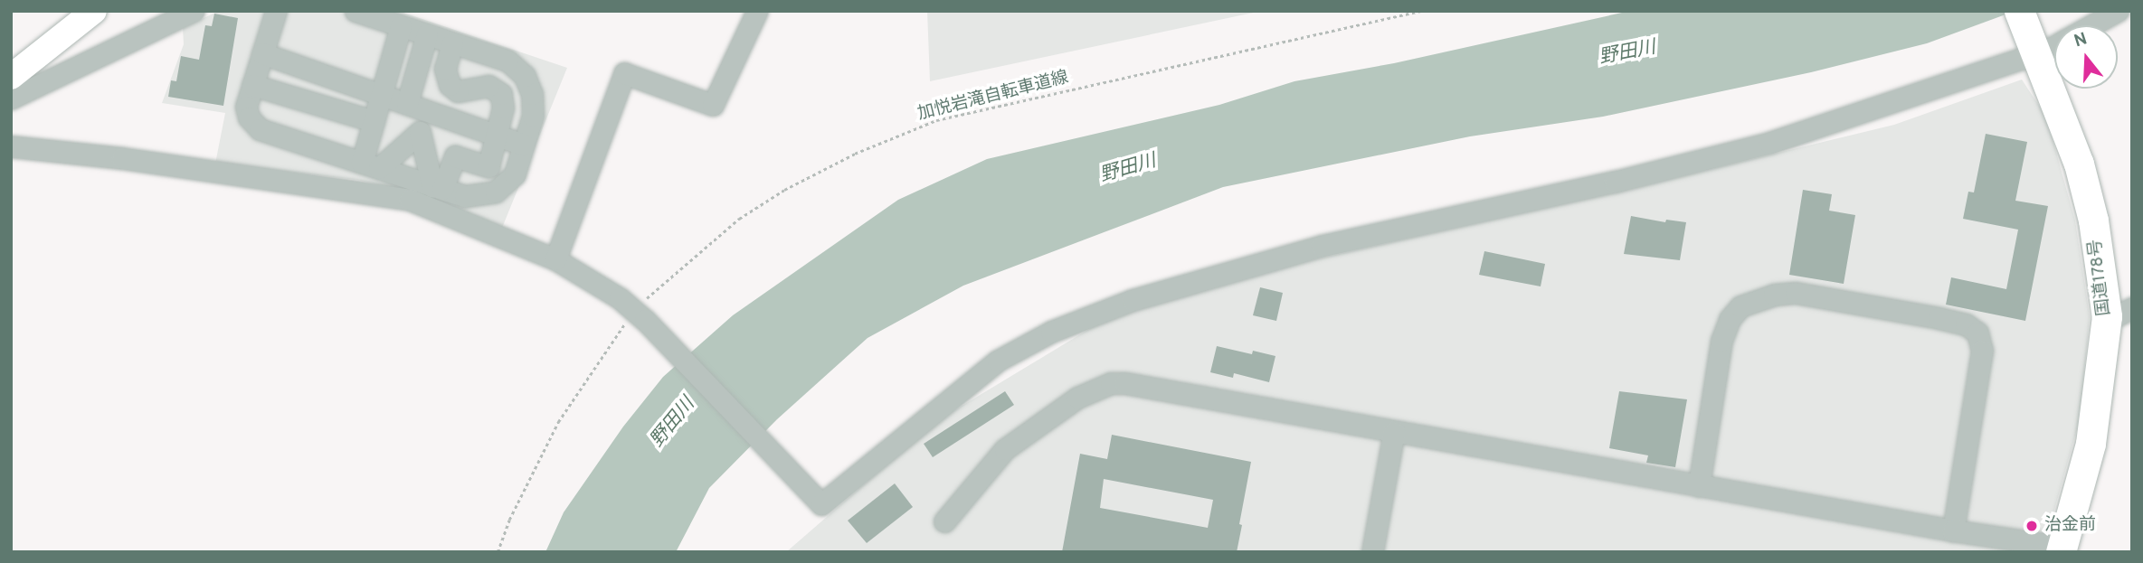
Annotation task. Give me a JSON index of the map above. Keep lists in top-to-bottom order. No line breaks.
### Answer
{"streets":{"highway":["国道178号"],"path":["加悦岩滝自転車道線"]},"water":["野田川"],"places":["治金前"],"north":"top"}
